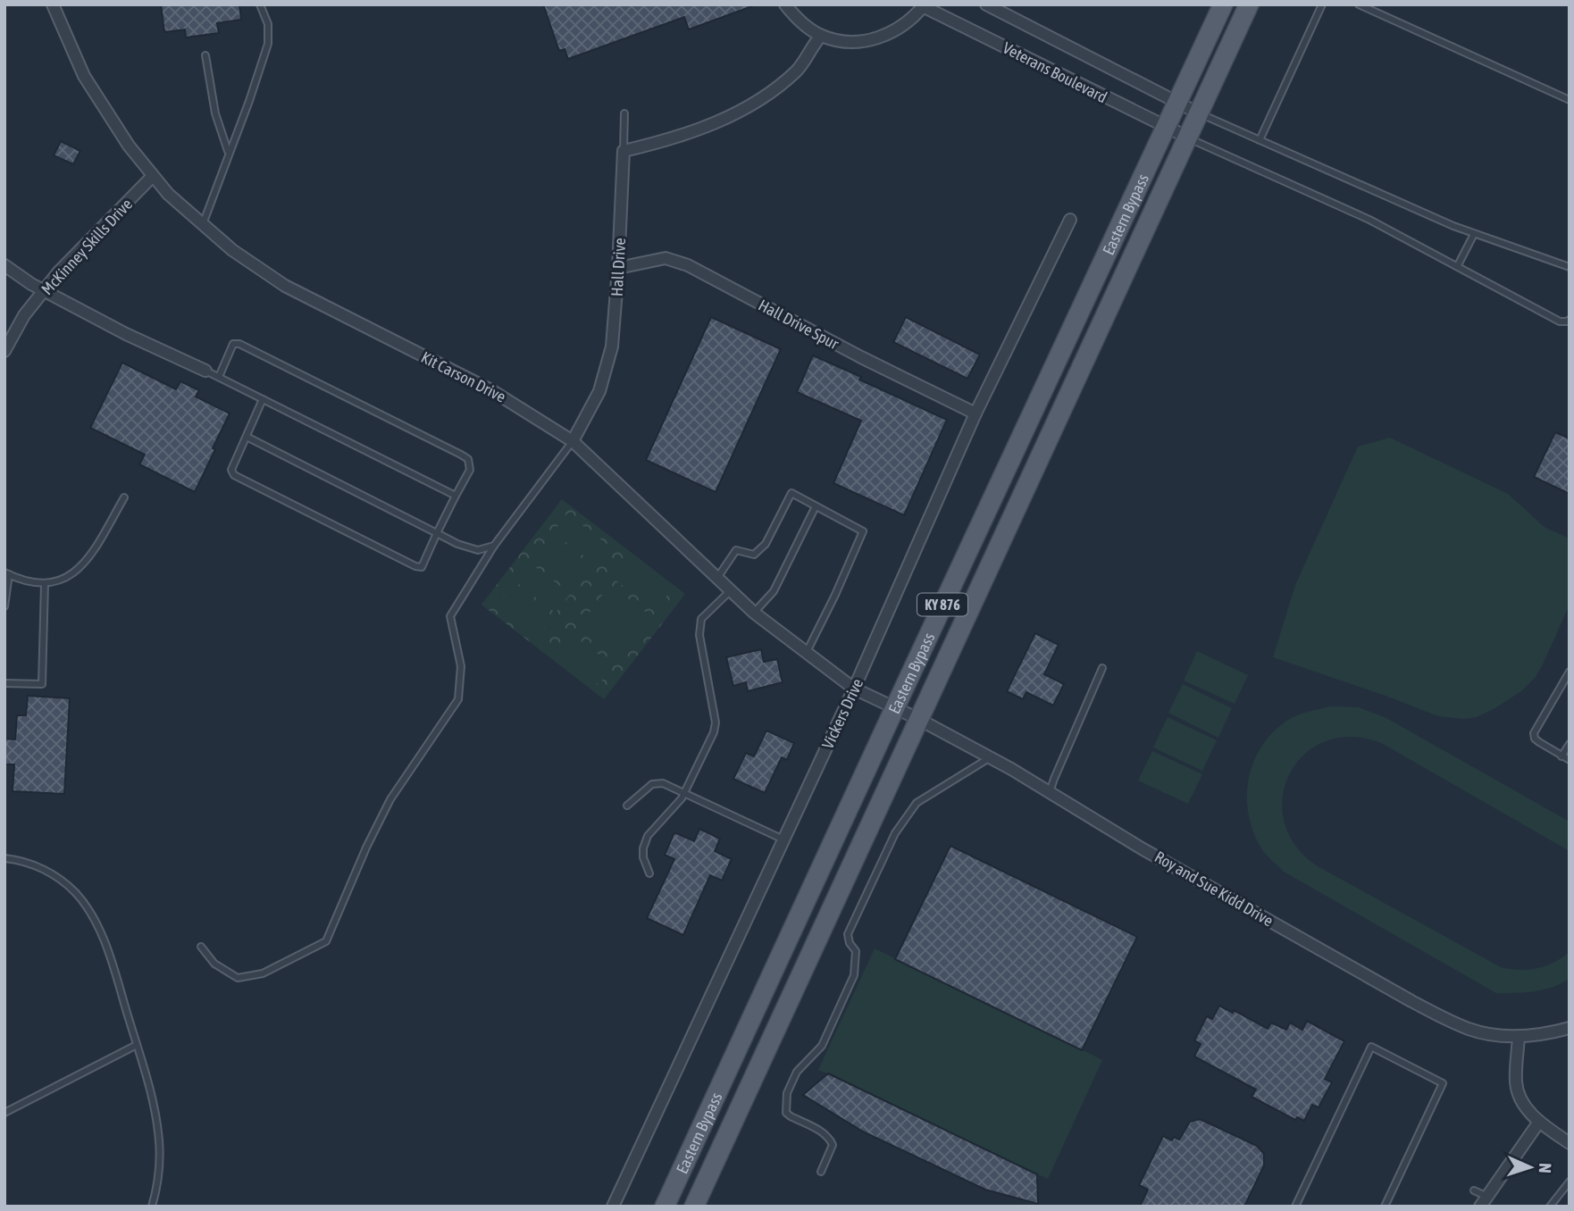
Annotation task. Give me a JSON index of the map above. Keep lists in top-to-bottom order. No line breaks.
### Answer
{"streets":{"main road":["Eastern Bypass","KY 876"],"street":["Veterans Boulevard","McKinney Skills Drive","Hall Drive","Hall Drive Spur","Kit Carson Drive","Vickers Drive","Roy and Sue Kidd Drive"]},"crossings":[["Veterans Boulevard","Eastern Bypass"],["Eastern Bypass","Kit Carson Drive"],["Eastern Bypass","Roy and Sue Kidd Drive"],["McKinney Skills Drive","Kit Carson Drive"],["Hall Drive","Hall Drive Spur"],["Hall Drive","Kit Carson Drive"],["Hall Drive Spur","Vickers Drive"],["Kit Carson Drive","Vickers Drive"],["Kit Carson Drive","Roy and Sue Kidd Drive"]],"north":"right"}
